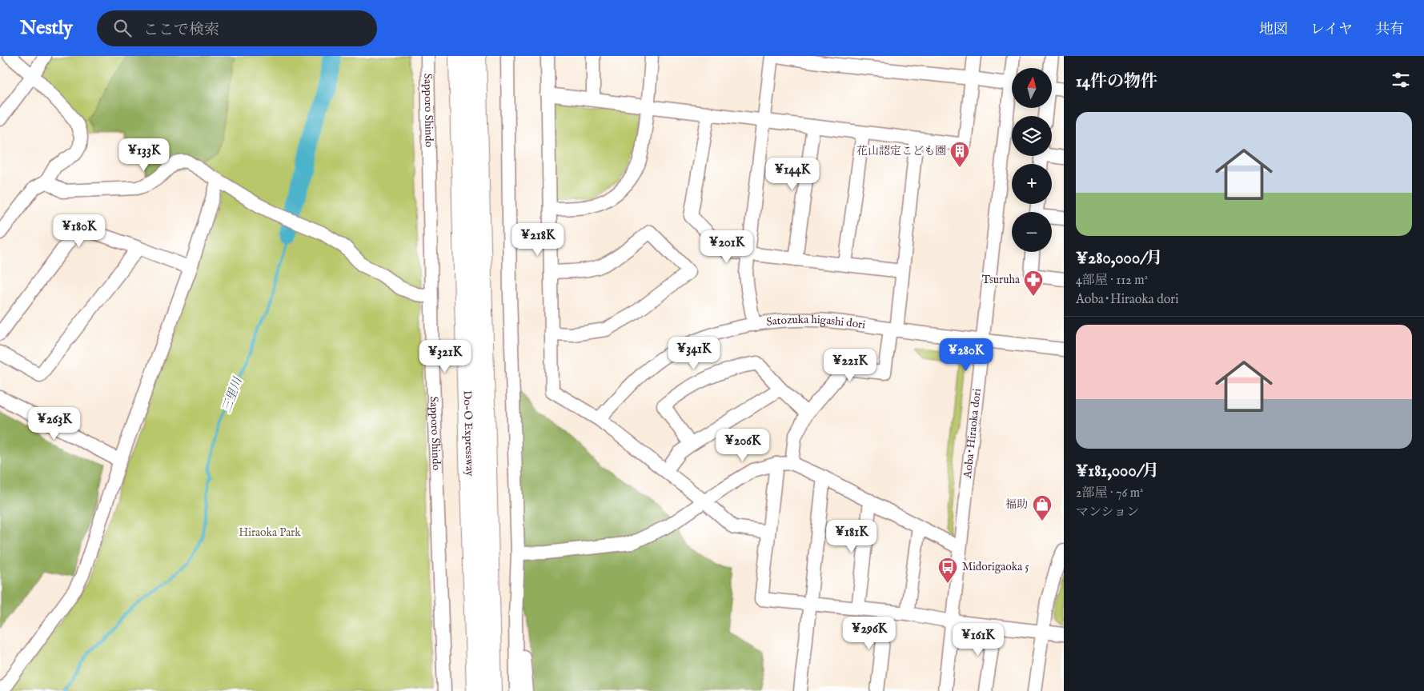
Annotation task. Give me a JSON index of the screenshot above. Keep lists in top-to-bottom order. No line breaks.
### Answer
{"streets":{"highway":["Do-O Expressway"],"street":["Sapporo Shindo","Satozuka higashi dori","Aoba･Hiraoka dori"]},"crossings":[["Satozuka higashi dori","Aoba･Hiraoka dori"]],"water":["三里川"],"parks":["Hiraoka Park"],"places":{"building":["花山認定こども園"],"pharmacy":["Tsuruha"],"shop":["福助"],"bus stop":["Midorigaoka 5"]},"north":"top","page":{"header":"Nestly","search":"ここで検索","nav":["地図","レイヤ","共有"],"heading":"14件の物件","map_buttons":["+","−"],"list":[{"name":"¥280,000/月","note":"4部屋 · 112 m² · Aoba･Hiraoka dori"},{"name":"¥181,000/月","note":"2部屋 · 76 m² · マンション"}],"price":["¥133K","¥144K","¥180K","¥218K","¥201K","¥341K","¥280K","¥321K","¥221K","¥263K","¥206K","¥181K","¥296K","¥161K"]}}
